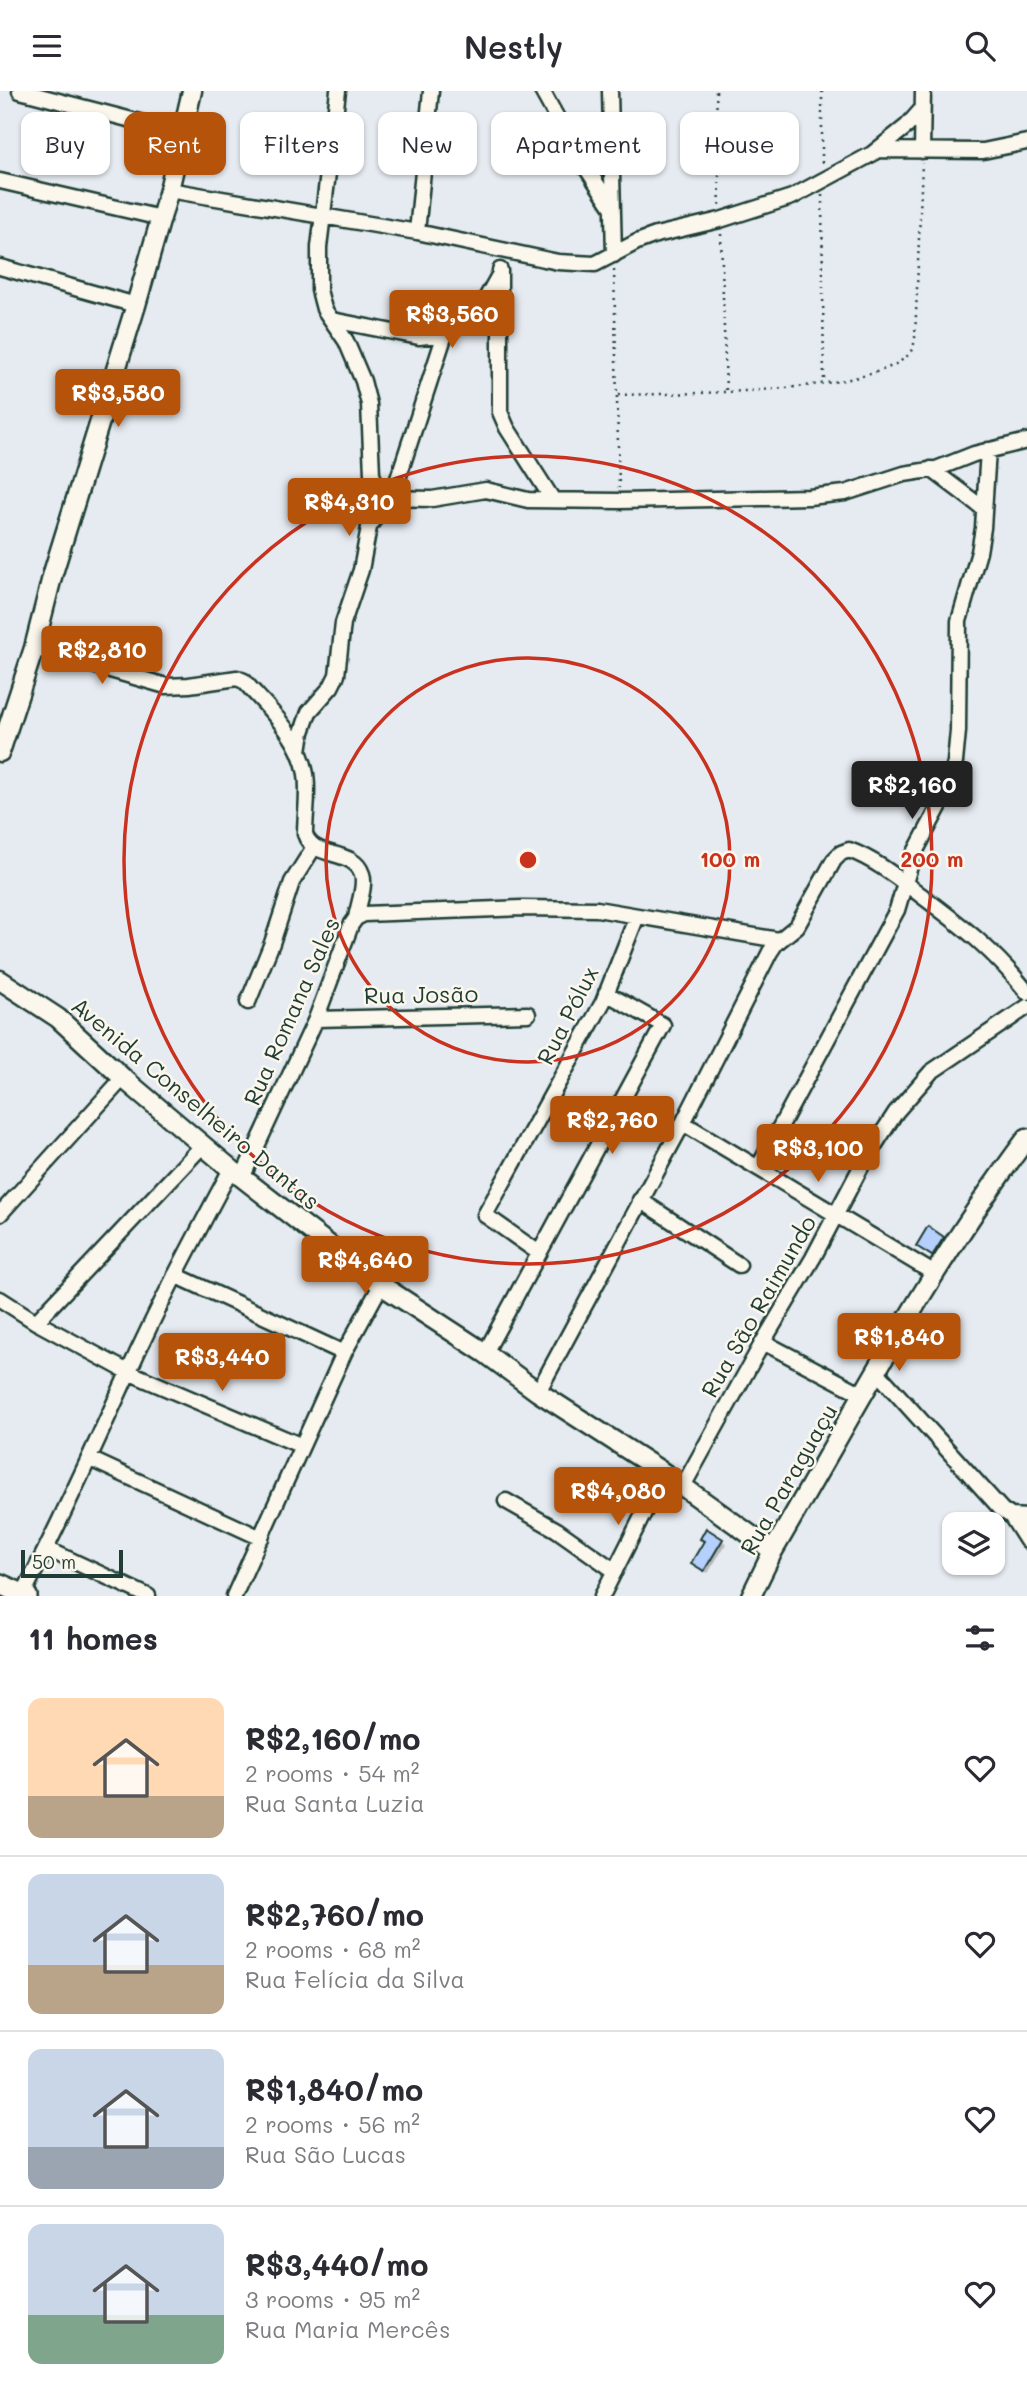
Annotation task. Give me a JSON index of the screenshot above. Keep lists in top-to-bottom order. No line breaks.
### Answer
{"streets":{"street":["Rua Josão","Rua Romana Sales","Rua Pólux","Avenida Conselheiro Dantas","Rua São Raimundo","Rua Paraguaçu"]},"crossings":[["Rua Josão","Rua Romana Sales"],["Rua Romana Sales","Rua Pólux"],["Rua Romana Sales","Avenida Conselheiro Dantas"],["Avenida Conselheiro Dantas","Rua São Raimundo"],["Avenida Conselheiro Dantas","Rua Paraguaçu"]],"scale_bar":"50 m","page":{"header":"Nestly","chip":["Buy","Rent","Filters","New","Apartment","House"],"price":["R$3,560","R$3,580","R$4,310","R$2,810","R$2,160","R$2,760","R$3,100","R$4,640","R$1,840","R$3,440","R$4,080"],"scale":"50 m","heading":"11 homes","list":[{"name":"R$2,160/mo","note":"2 rooms · 54 m² · Rua Santa Luzia"},{"name":"R$2,760/mo","note":"2 rooms · 68 m² · Rua Felícia da Silva"},{"name":"R$1,840/mo","note":"2 rooms · 56 m² · Rua São Lucas"},{"name":"R$3,440/mo","note":"3 rooms · 95 m² · Rua Maria Mercês"}]},"rings":["100 m","200 m"]}
